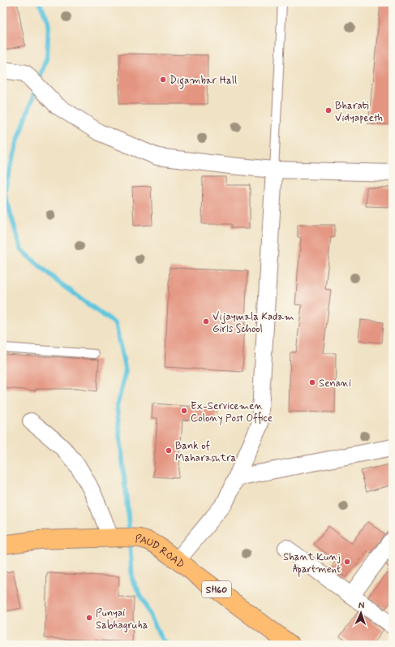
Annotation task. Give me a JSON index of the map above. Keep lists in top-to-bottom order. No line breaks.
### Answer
{"streets":{"main road":["PAUD ROAD","SH60"]},"places":["Digambar Hall","Bharati Vidyapeeth","Vijaymala Kadam Girls School","Senani","Ex-Servicemen Colony Post Office","Bank of Maharashtra","Shant Kunj Apartment","Punyai Sabhagruha"],"north":"top"}
